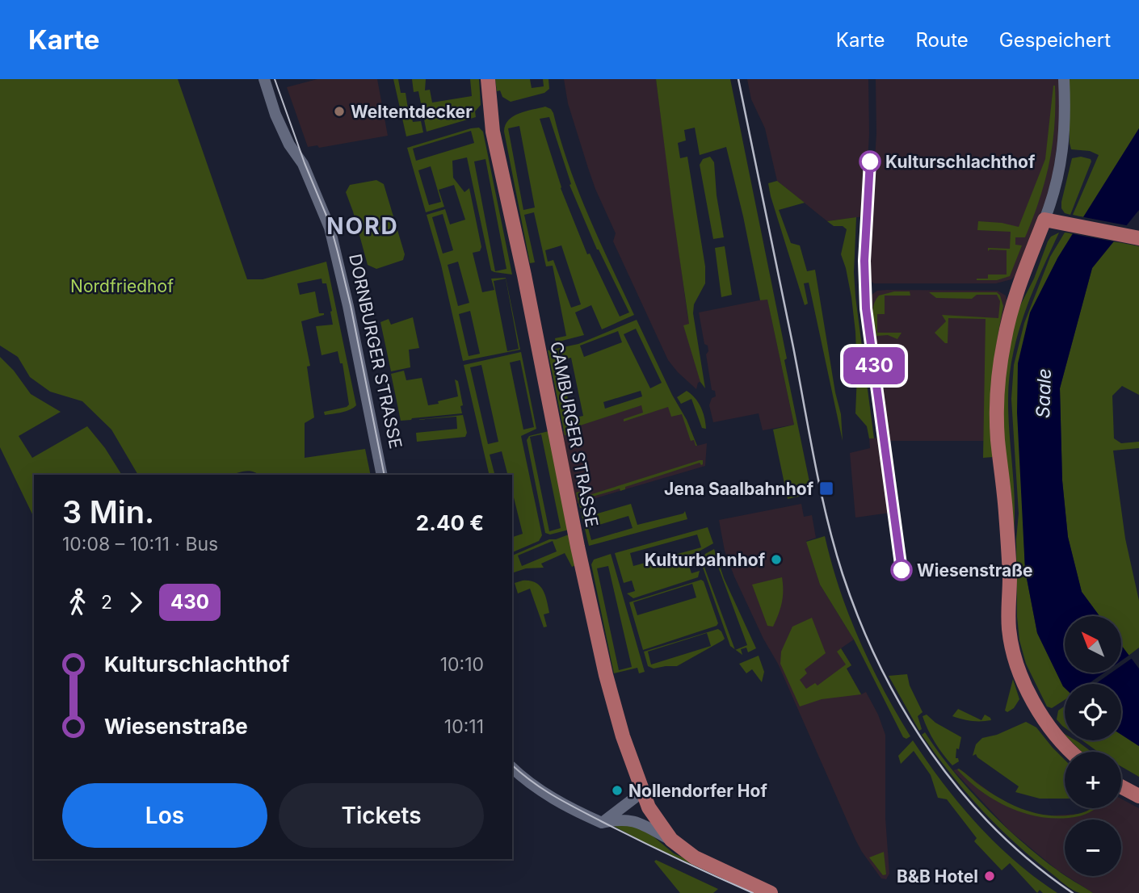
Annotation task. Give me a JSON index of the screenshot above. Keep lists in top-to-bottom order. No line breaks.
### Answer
{"streets":{"main road":["CAMBURGER STRASSE"],"street":["DORNBURGER STRASSE"]},"districts":["NORD"],"water":["Saale"],"parks":["Nordfriedhof"],"places":{"other":["Weltentdecker","Kulturschlachthof","Kulturbahnhof","Wiesenstraße","Nollendorfer Hof","B&B Hotel"],"transit":["Jena Saalbahnhof"]},"lines":["bus line 430"],"north":"top left","page":{"header":"Karte","nav":["Karte","Route","Gespeichert"],"on_map":"430","heading":["3 Min.","10:08 – 10:11 · Bus","2.40 €"],"legs":["2","430"],"map_buttons":["+","−"],"list":[{"name":"Kulturschlachthof","value":"10:10"},{"name":"Wiesenstraße","value":"10:11"}],"buttons":["Los","Tickets"]}}
